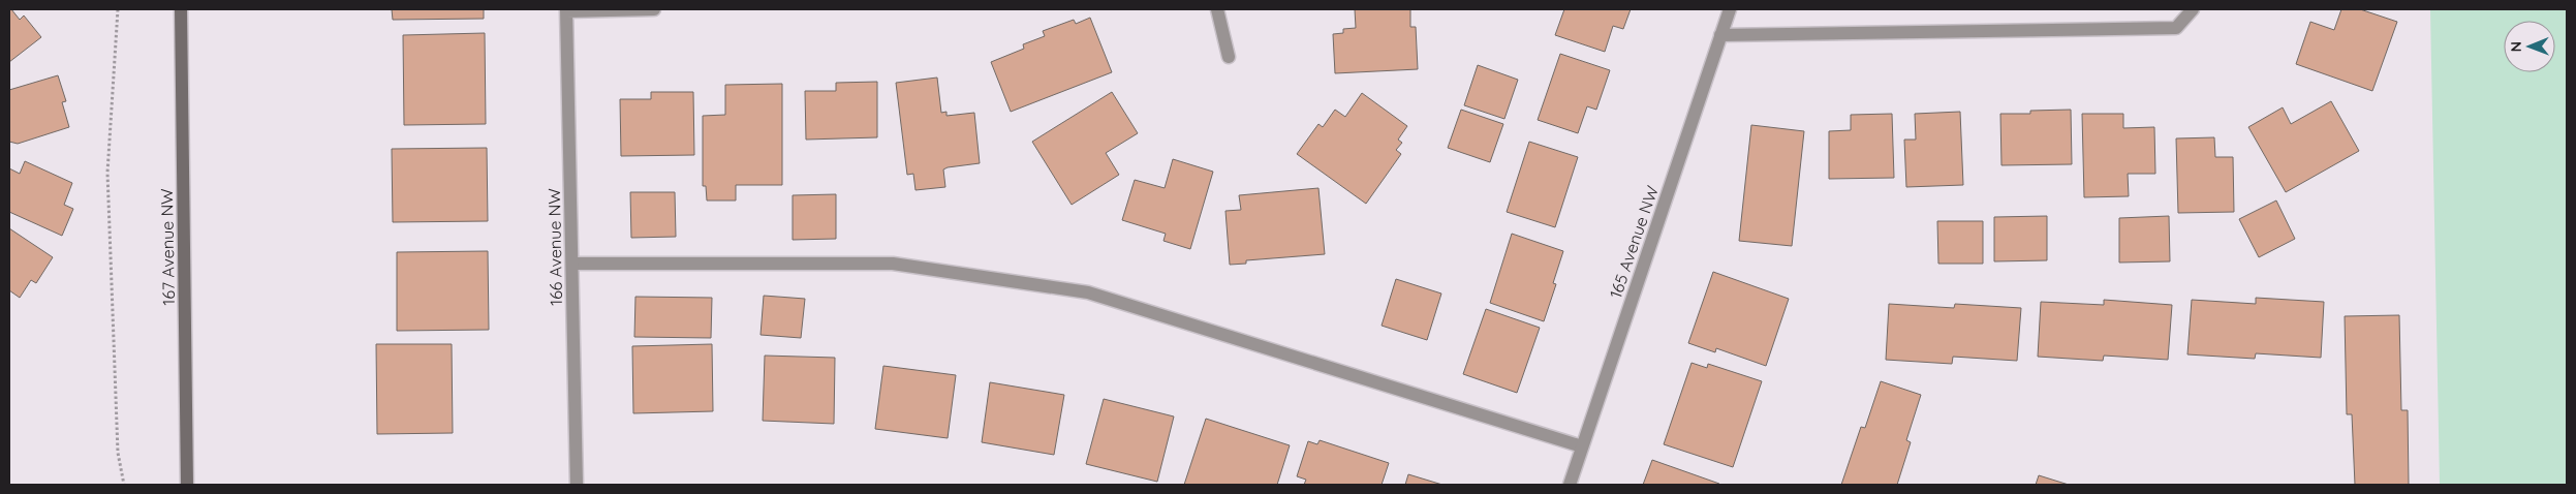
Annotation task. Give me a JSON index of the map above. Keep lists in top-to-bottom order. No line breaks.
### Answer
{"streets":{"main road":["167 Avenue NW"],"street":["165 Avenue NW","166 Avenue NW"]},"north":"left"}
